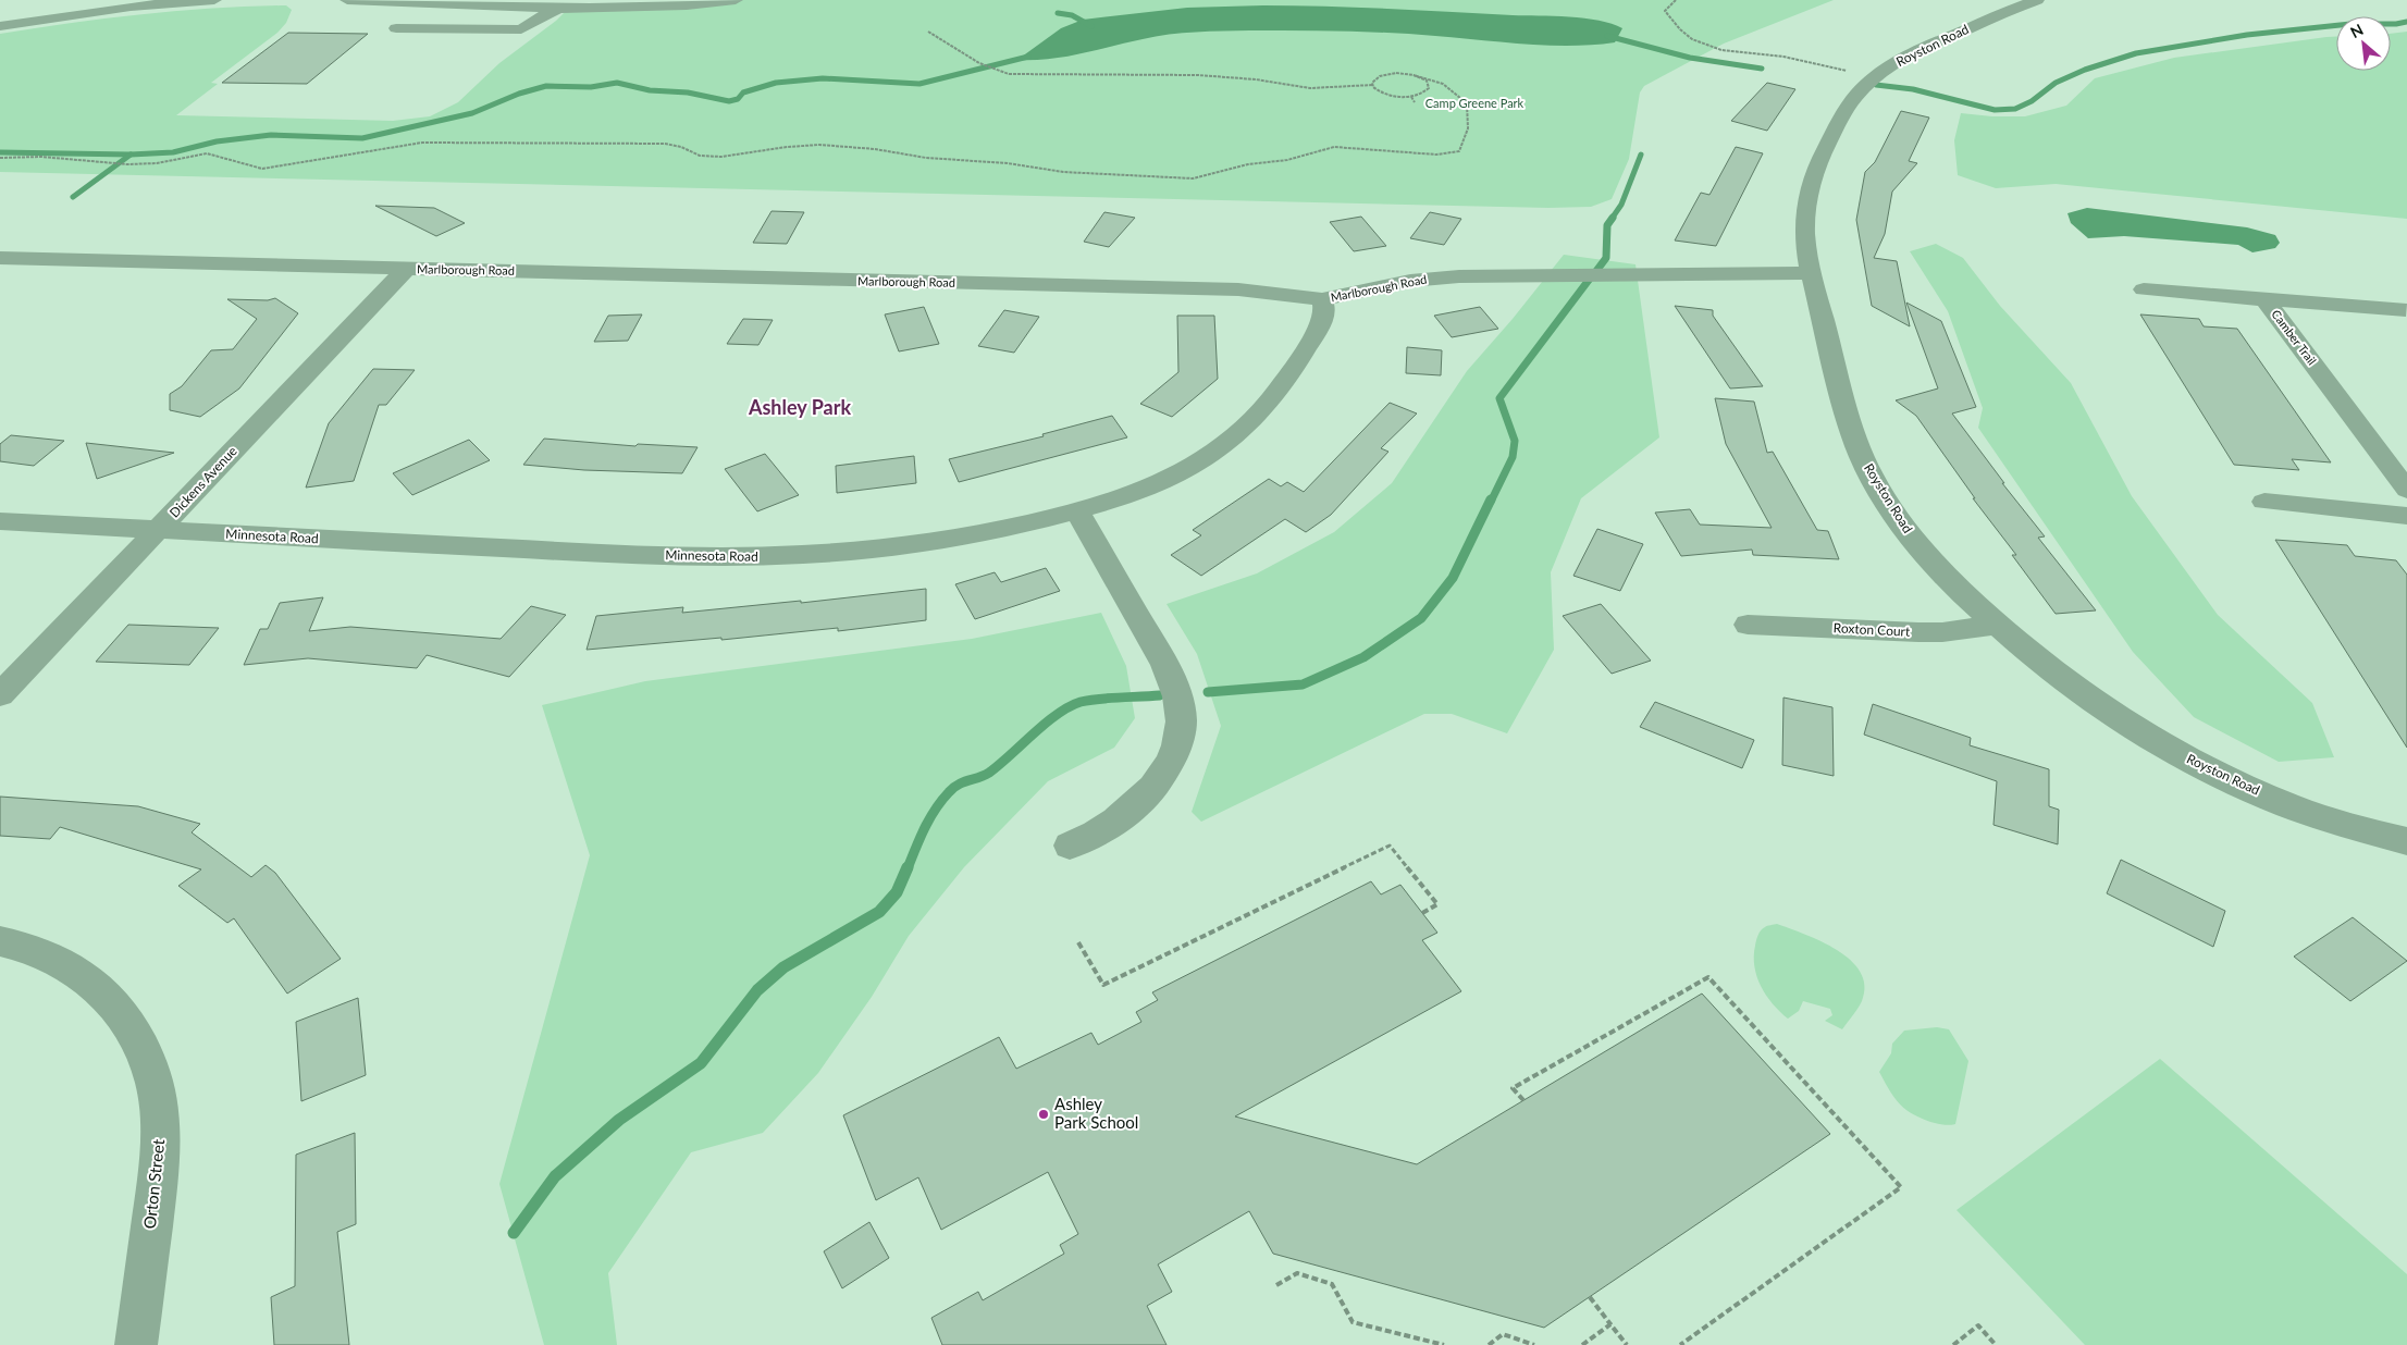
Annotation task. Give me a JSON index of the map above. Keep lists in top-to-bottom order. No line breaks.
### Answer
{"streets":{"street":["Royston Road","Marlborough Road","Camber Trail","Dickens Avenue","Minnesota Road","Roxton Court","Orton Street"]},"crossings":[["Royston Road","Marlborough Road"],["Royston Road","Roxton Court"],["Marlborough Road","Dickens Avenue"],["Marlborough Road","Minnesota Road"],["Dickens Avenue","Minnesota Road"]],"districts":["Ashley Park"],"parks":["Camp Greene Park"],"places":["Ashley Park School"],"north":"top left"}
